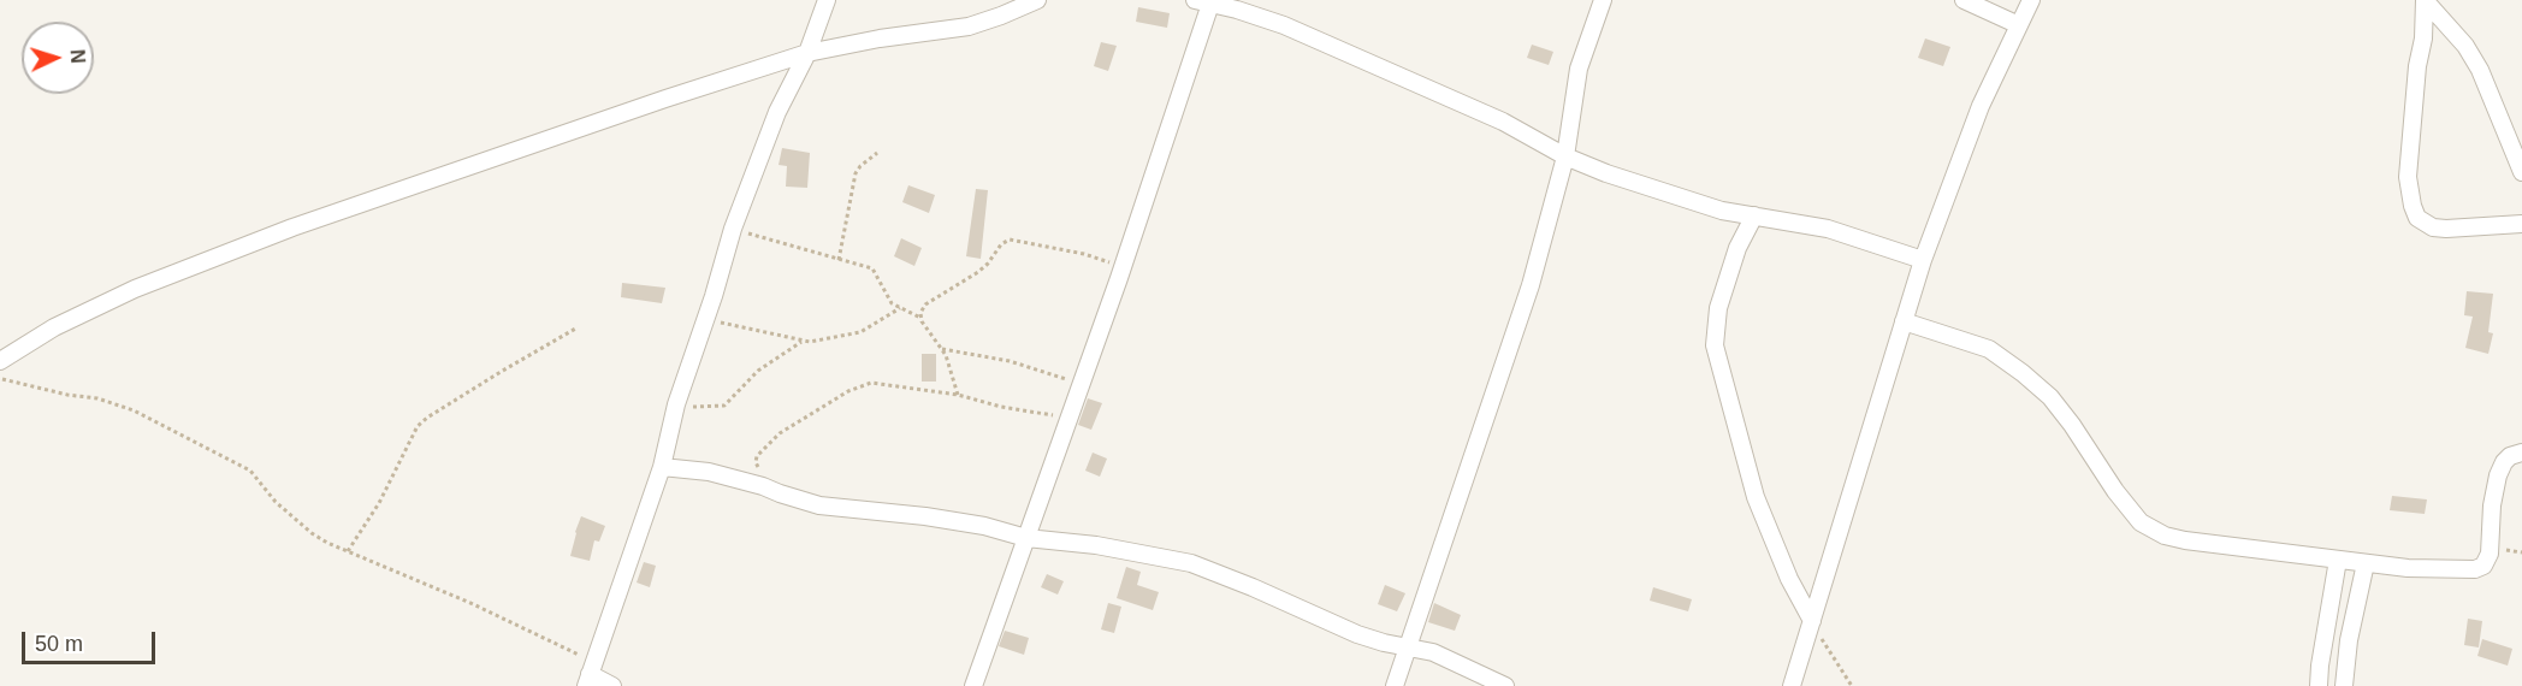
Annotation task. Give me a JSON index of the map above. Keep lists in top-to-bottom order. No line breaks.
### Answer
{"scale_bar":"50 m","north":"right"}
